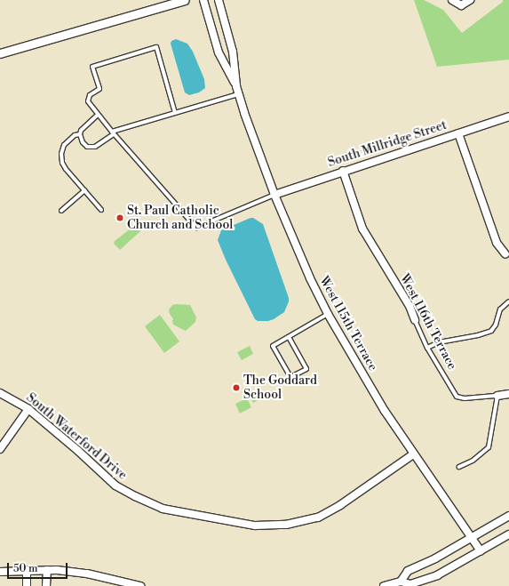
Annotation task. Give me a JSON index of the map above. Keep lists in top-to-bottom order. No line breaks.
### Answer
{"streets":{"street":["South Millridge Street","West 116th Terrace","West 115th Terrace","South Waterford Drive"]},"crossings":[["South Millridge Street","West 116th Terrace"],["South Millridge Street","West 115th Terrace"],["West 115th Terrace","South Waterford Drive"]],"places":["St. Paul Catholic Church and School","The Goddard School"],"scale_bar":"50 m"}
